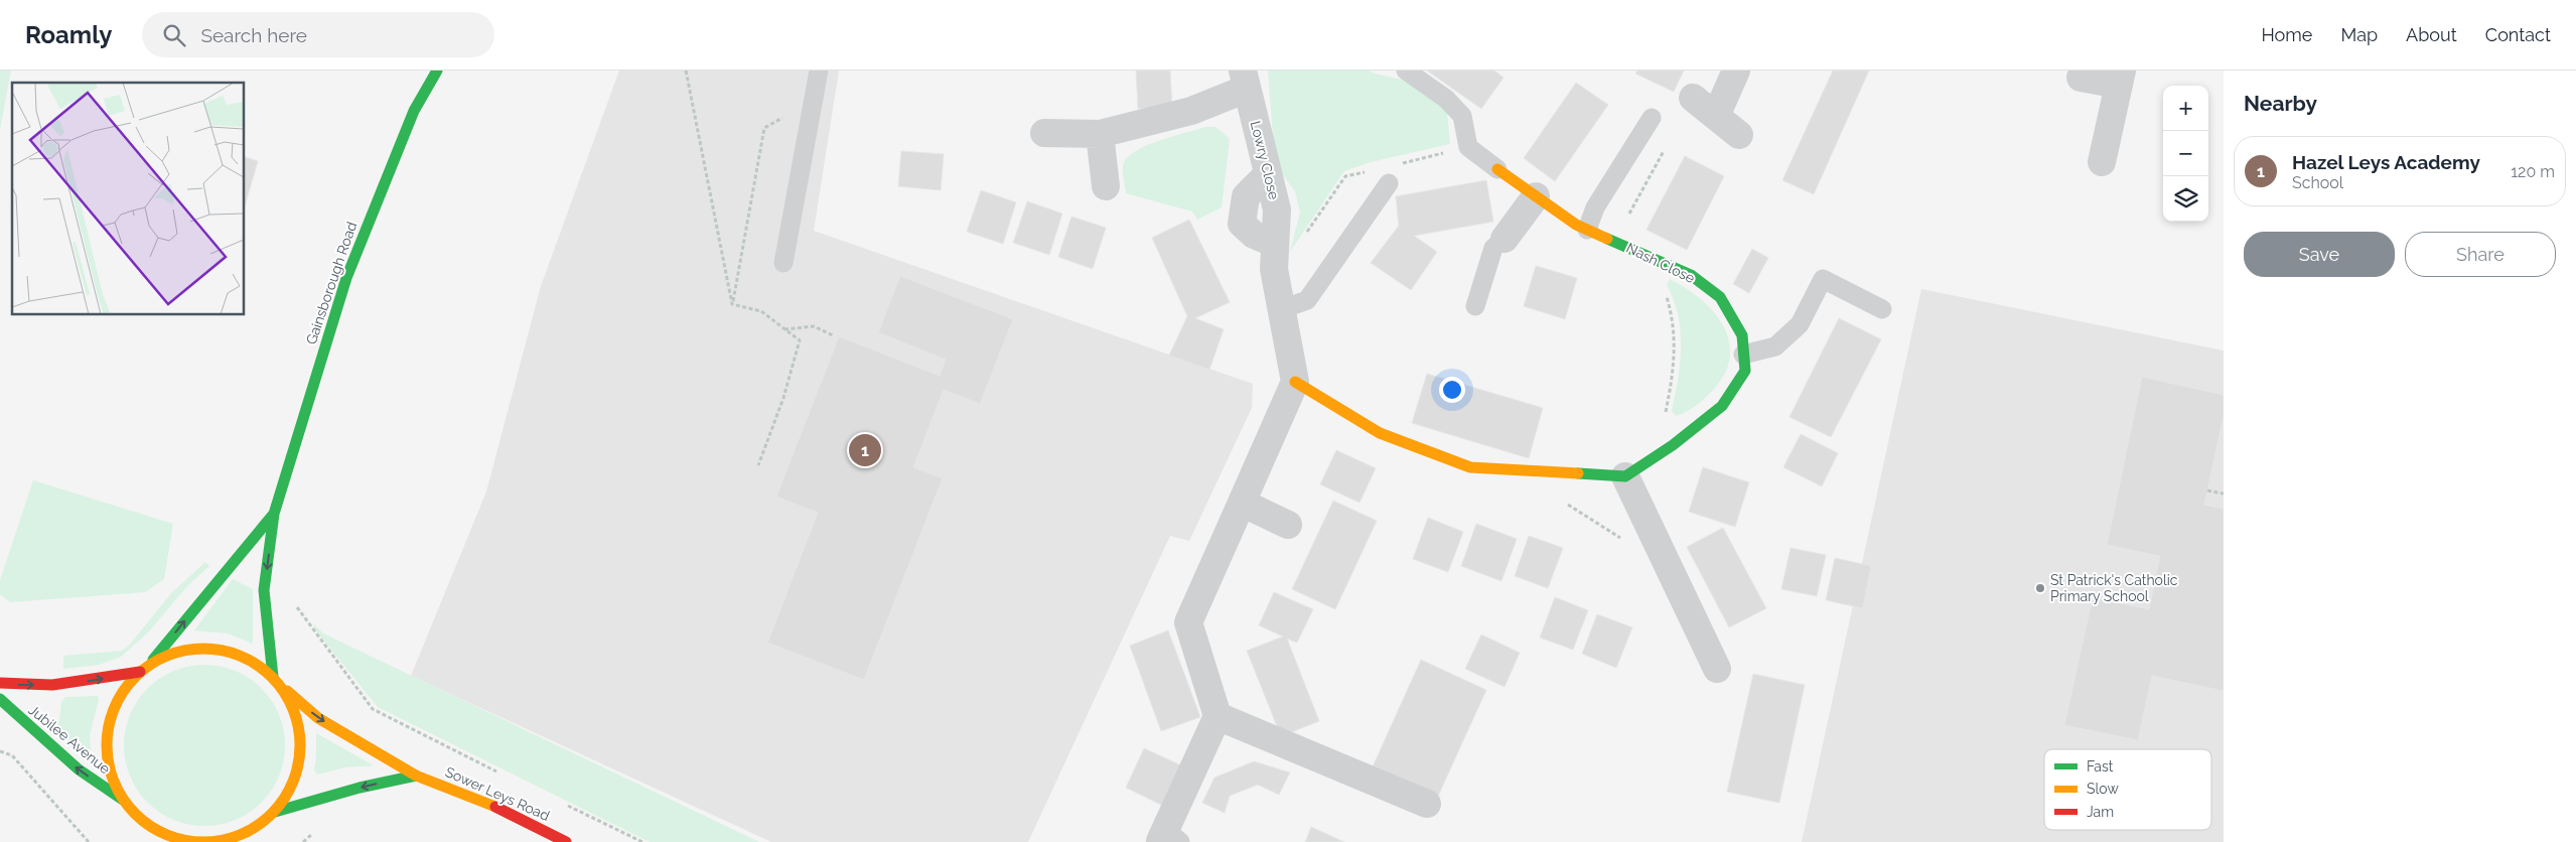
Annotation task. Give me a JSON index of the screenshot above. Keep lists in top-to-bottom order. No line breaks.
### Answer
{"streets":{"street":["Lowry Close","Nash Close","Gainsborough Road","Jubilee Avenue","Sower Leys Road"]},"crossings":[["Gainsborough Road","Jubilee Avenue"]],"one_way":["Sower Leys Road"],"places":["St Patrick's Catholic Primary School"],"legend":["Fast","Slow","Jam"],"page":{"header":"Roamly","search":"Search here","nav":["Home","Map","About","Contact"],"heading":"Nearby","map_buttons":["+","−"],"list":[{"mark":"1","name":"Hazel Leys Academy","note":"School","value":"120 m"}],"buttons":["Save","Share"],"pins":"1"}}
